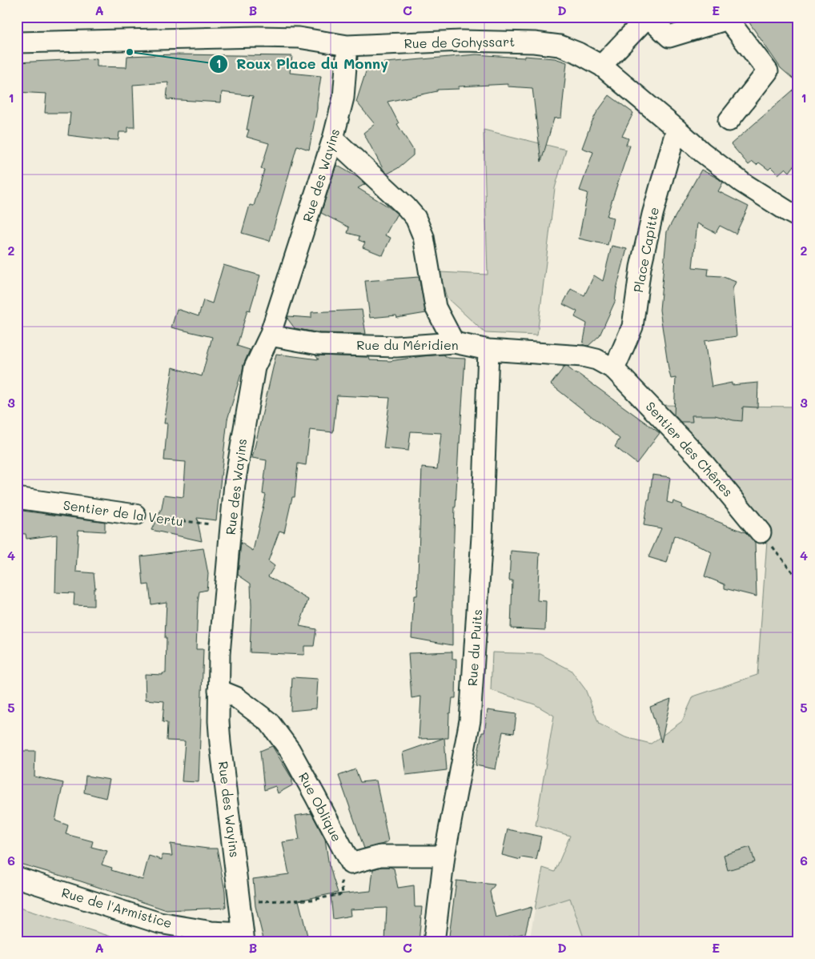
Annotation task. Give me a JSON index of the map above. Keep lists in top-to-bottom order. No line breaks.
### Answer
{"streets":{"street":["Rue de Gohyssart","Rue des Wayins","Place Capitte","Rue du Méridien","Sentier des Chênes","Sentier de la Vertu","Rue du Puits","Rue Oblique","Rue de l'Armistice"]},"crossings":[["Rue de Gohyssart","Rue des Wayins"],["Rue de Gohyssart","Place Capitte"],["Rue des Wayins","Rue du Méridien"],["Rue des Wayins","Sentier de la Vertu"],["Rue des Wayins","Rue Oblique"],["Rue des Wayins","Rue de l'Armistice"],["Place Capitte","Rue du Méridien"],["Place Capitte","Sentier des Chênes"],["Rue du Méridien","Sentier des Chênes"],["Rue du Méridien","Rue du Puits"]],"places":["Roux Place du Monny"],"grid":{"columns":["A","B","C","D","E"],"rows":["1","2","3","4","5","6"]}}
